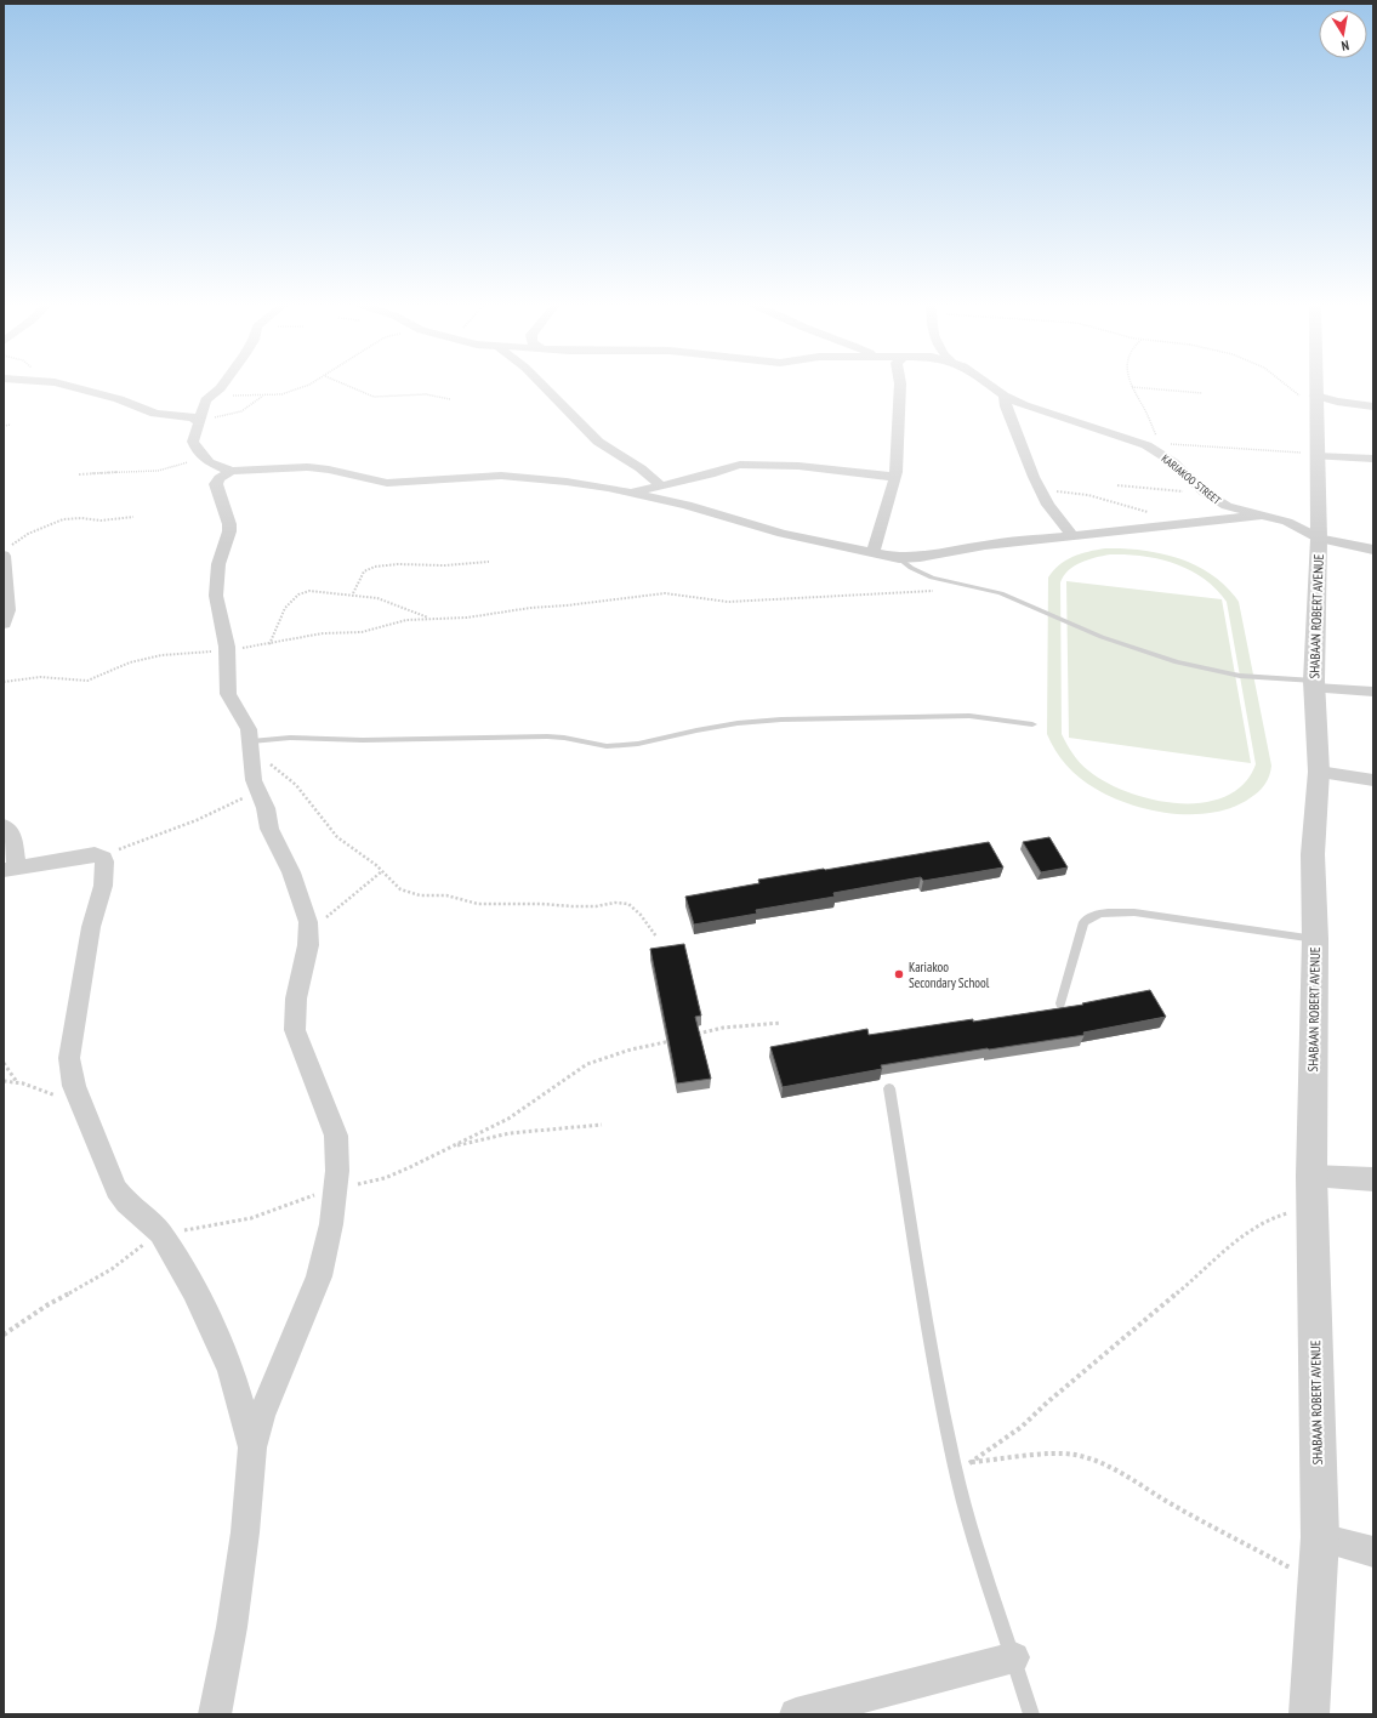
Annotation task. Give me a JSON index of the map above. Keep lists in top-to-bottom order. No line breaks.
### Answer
{"streets":{"street":["KARIAKOO STREET","SHABAAN ROBERT AVENUE"]},"crossings":[["KARIAKOO STREET","SHABAAN ROBERT AVENUE"]],"places":["Kariakoo Secondary School"],"north":"bottom"}
